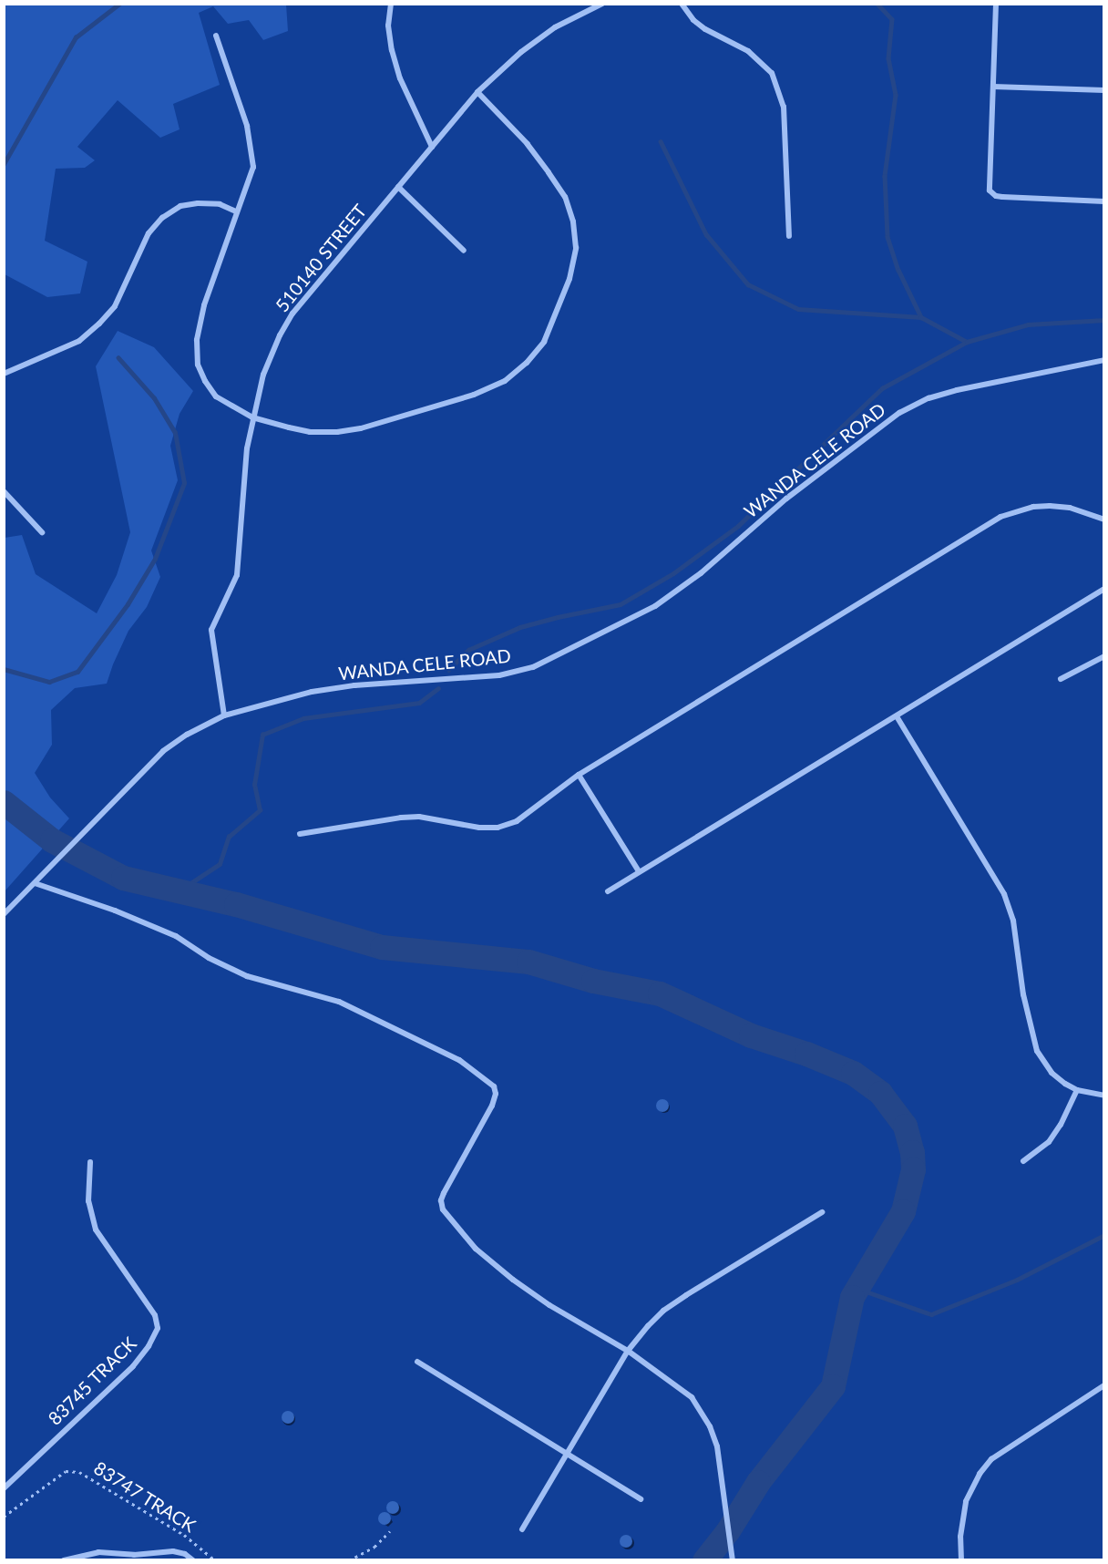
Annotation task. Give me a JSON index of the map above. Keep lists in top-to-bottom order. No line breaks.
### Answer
{"streets":{"street":["510140 STREET","WANDA CELE ROAD","83745 TRACK"],"path":["83747 TRACK"]},"crossings":[["510140 STREET","WANDA CELE ROAD"]]}
